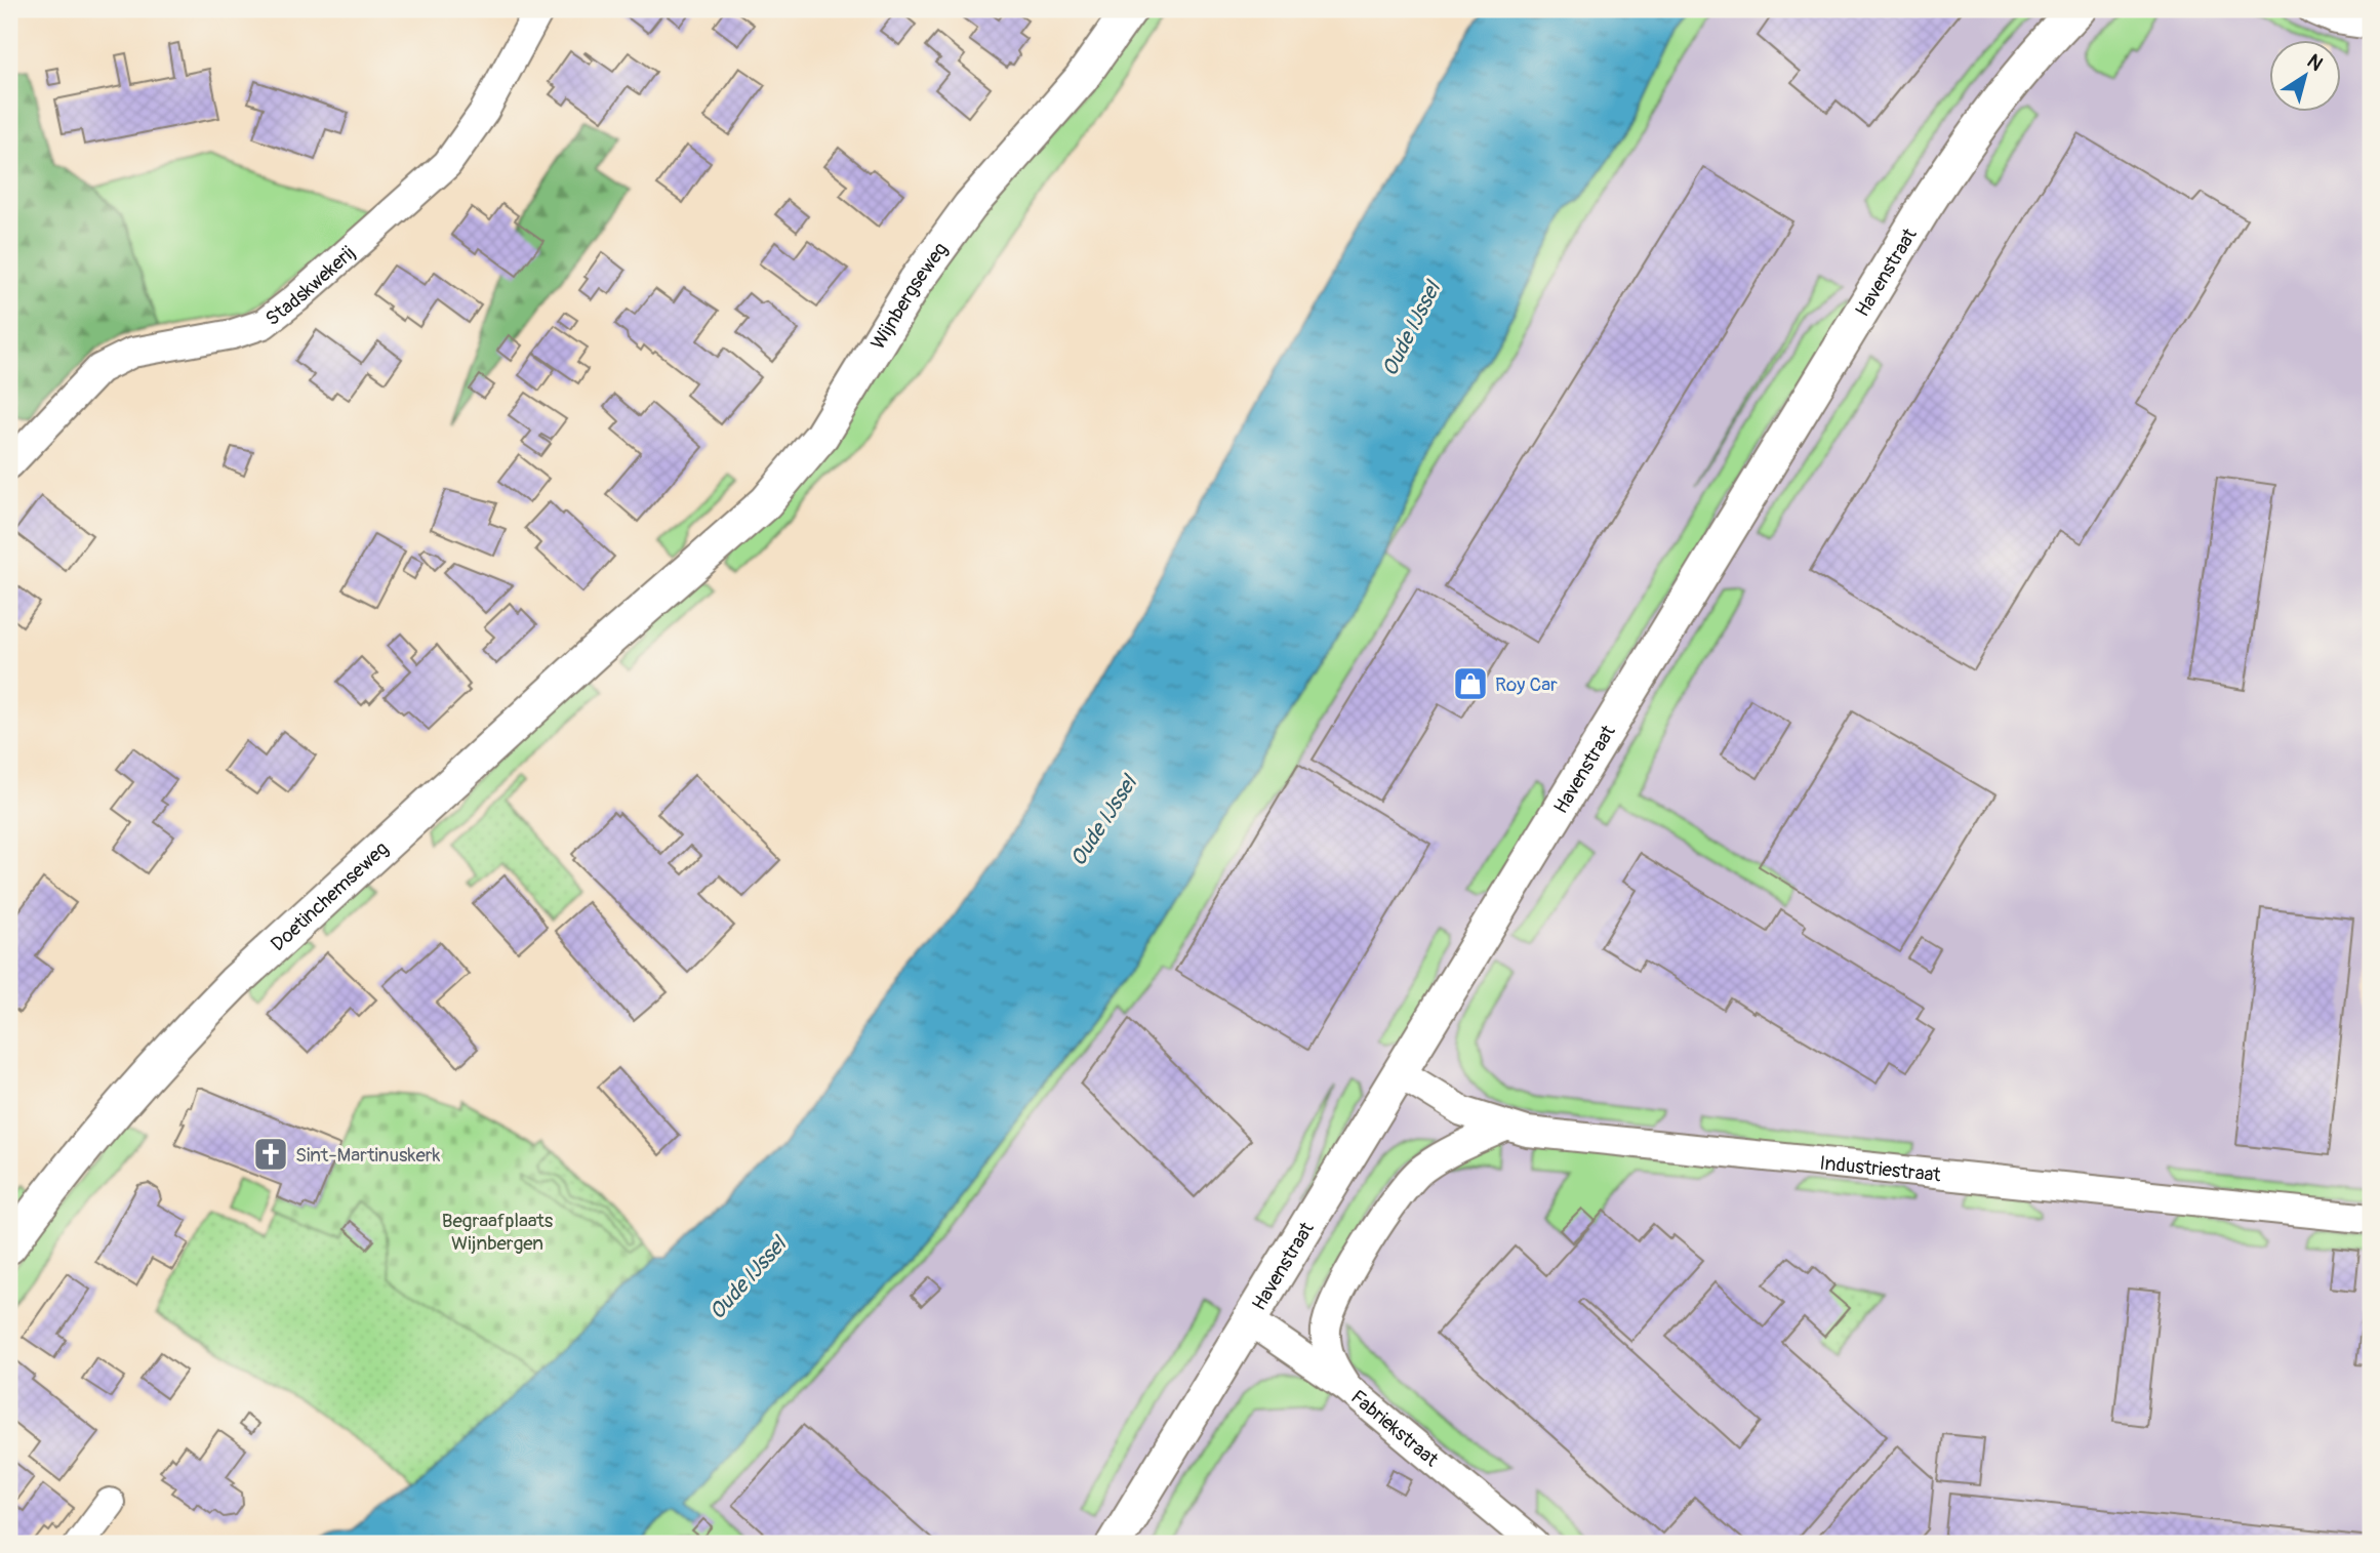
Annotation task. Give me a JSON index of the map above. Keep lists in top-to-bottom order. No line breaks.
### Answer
{"streets":{"street":["Havenstraat","Stadskwekerij","Wijnbergseweg","Doetinchemseweg","Industriestraat","Fabriekstraat"]},"crossings":[["Havenstraat","Industriestraat"],["Havenstraat","Fabriekstraat"],["Wijnbergseweg","Doetinchemseweg"]],"water":["Oude IJssel"],"parks":["Begraafplaats Wijnbergen"],"places":{"shop":["Roy Car"],"church":["Sint-Martinuskerk"]},"north":"top right"}
